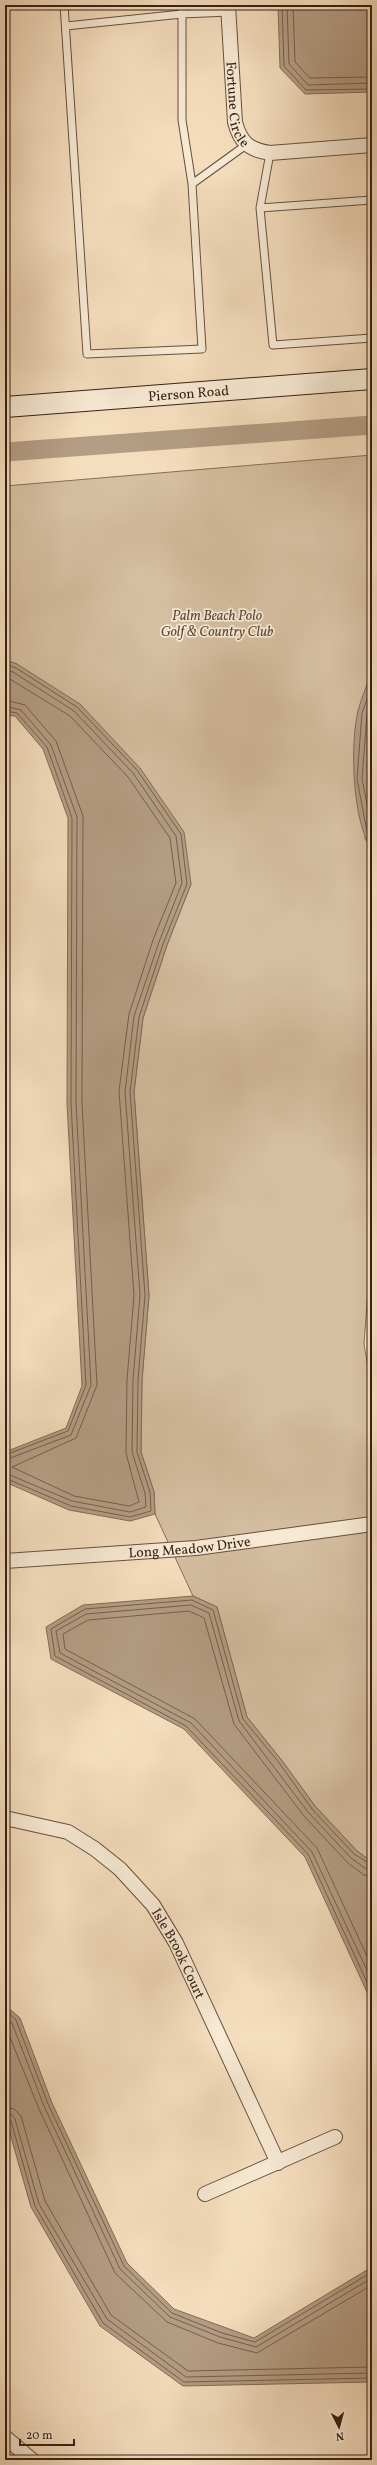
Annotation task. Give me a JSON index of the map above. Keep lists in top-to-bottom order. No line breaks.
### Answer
{"streets":{"street":["Fortune Circle","Pierson Road","Long Meadow Drive","Isle Brook Court"]},"parks":["Palm Beach Polo Golf & Country Club"],"scale_bar":"20 m","north":"bottom"}
